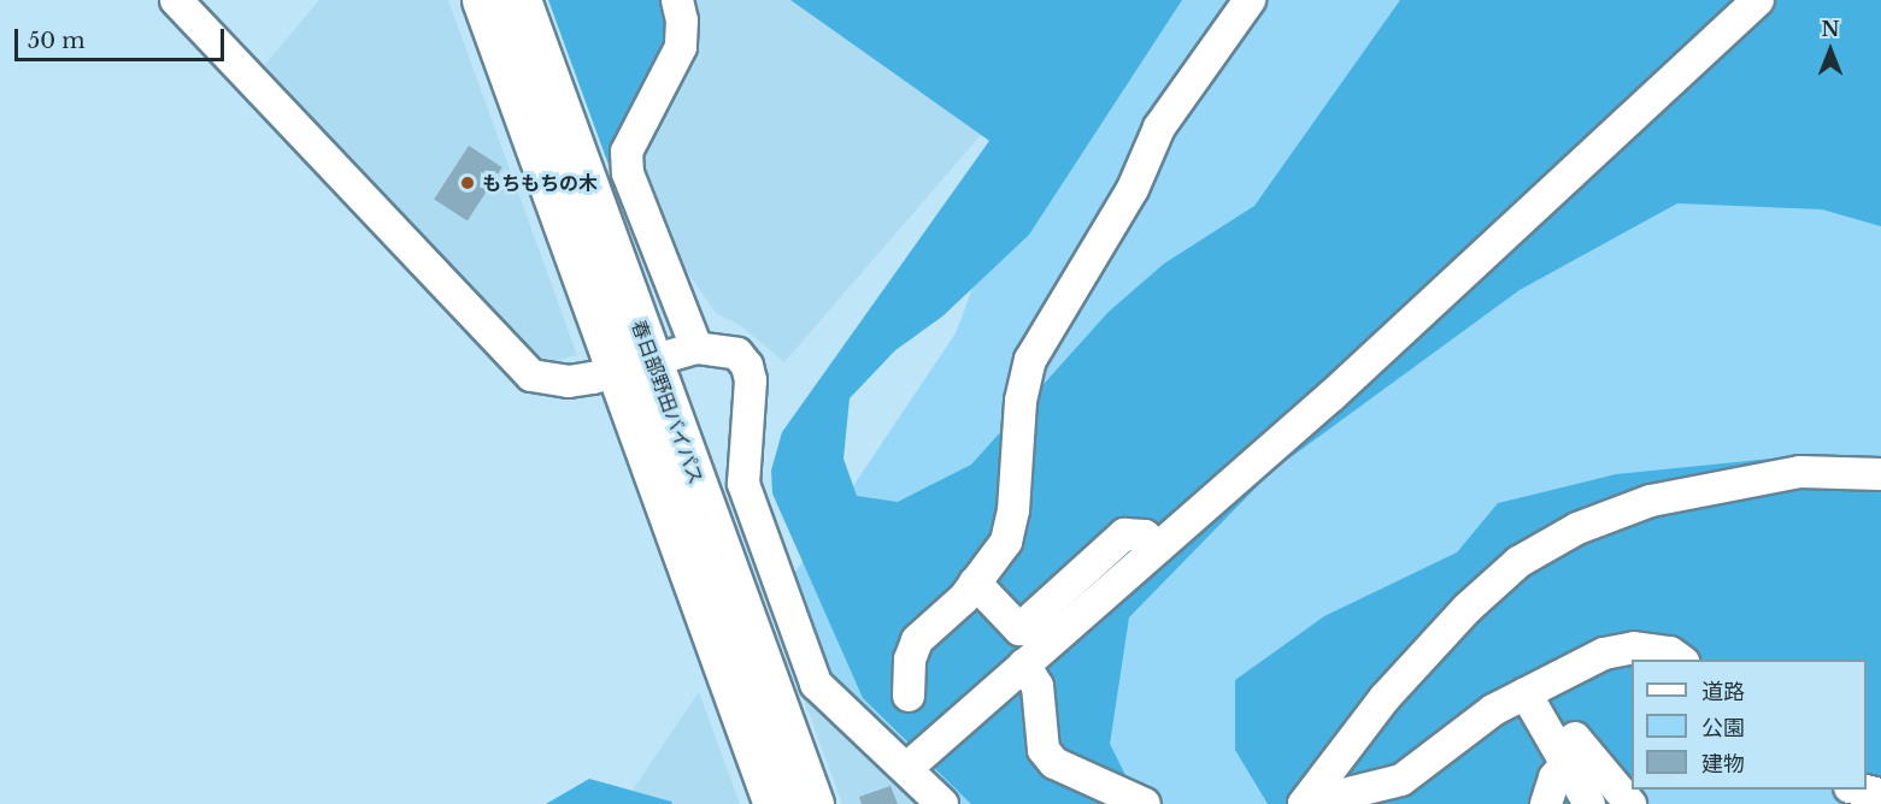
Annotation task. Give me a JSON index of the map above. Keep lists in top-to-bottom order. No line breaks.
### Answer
{"streets":{"highway":["春日部野田バイパス"]},"places":["もちもちの木"],"legend":["道路","公園","建物"],"scale_bar":"50 m","north":"top"}
